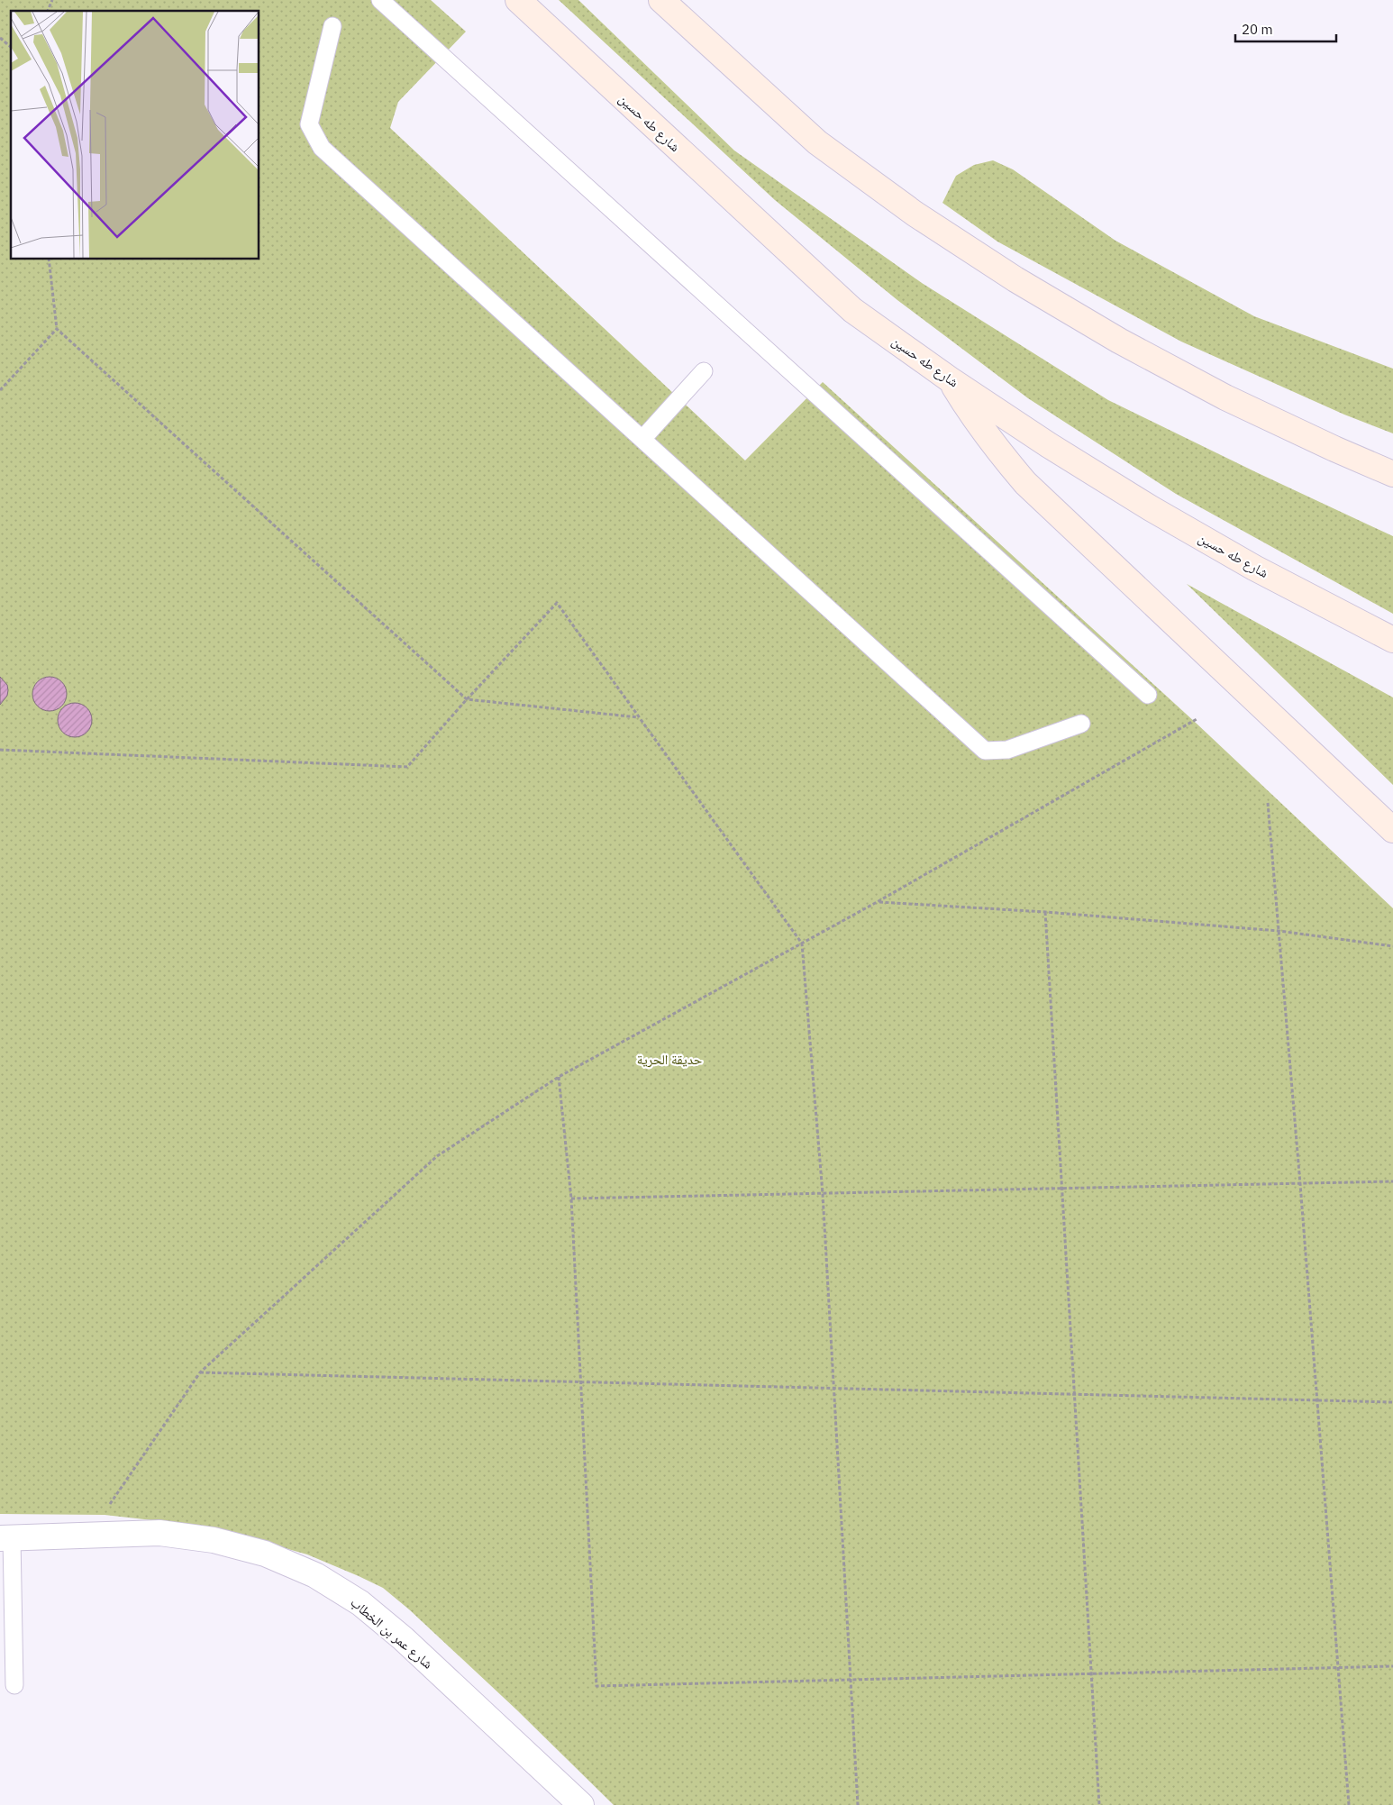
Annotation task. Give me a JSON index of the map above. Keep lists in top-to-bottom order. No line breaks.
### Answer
{"streets":{"main road":["شارع طه حسين"],"street":["شارع عمر بن الخطاب"]},"parks":["حديقة الحرية"],"scale_bar":"20 m"}
